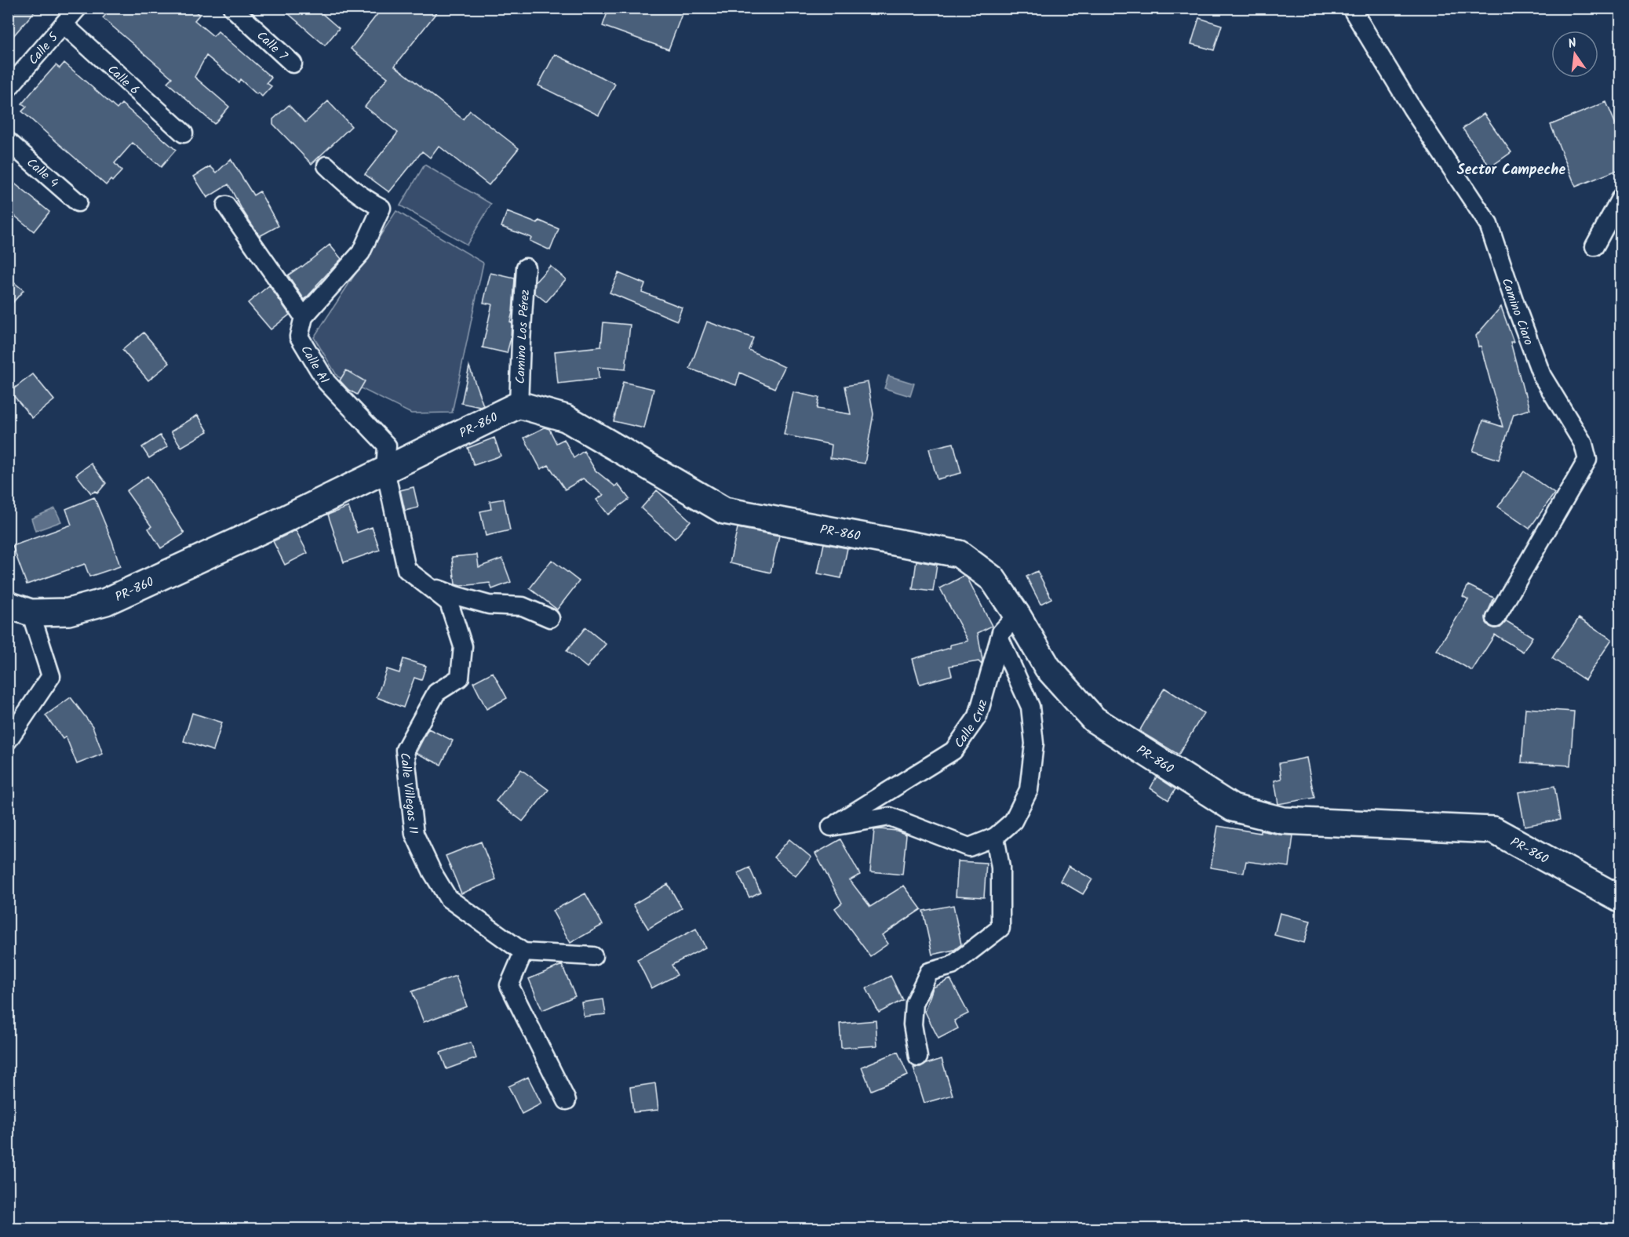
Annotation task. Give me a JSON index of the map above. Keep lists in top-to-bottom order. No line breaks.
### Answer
{"streets":{"street":["Calle 7","Calle 5","Calle 6","Calle 4","Camino Ciaro","Camino Los Pérez","Calle A1","PR-860","Calle Cruz","Calle Villegas II"]},"crossings":[["Calle 5","Calle 6"],["Camino Los Pérez","PR-860"],["Calle A1","PR-860"],["Calle A1","Calle Villegas II"],["PR-860","Calle Cruz"],["PR-860","Calle Villegas II"]],"districts":["Sector Campeche"],"north":"top"}
